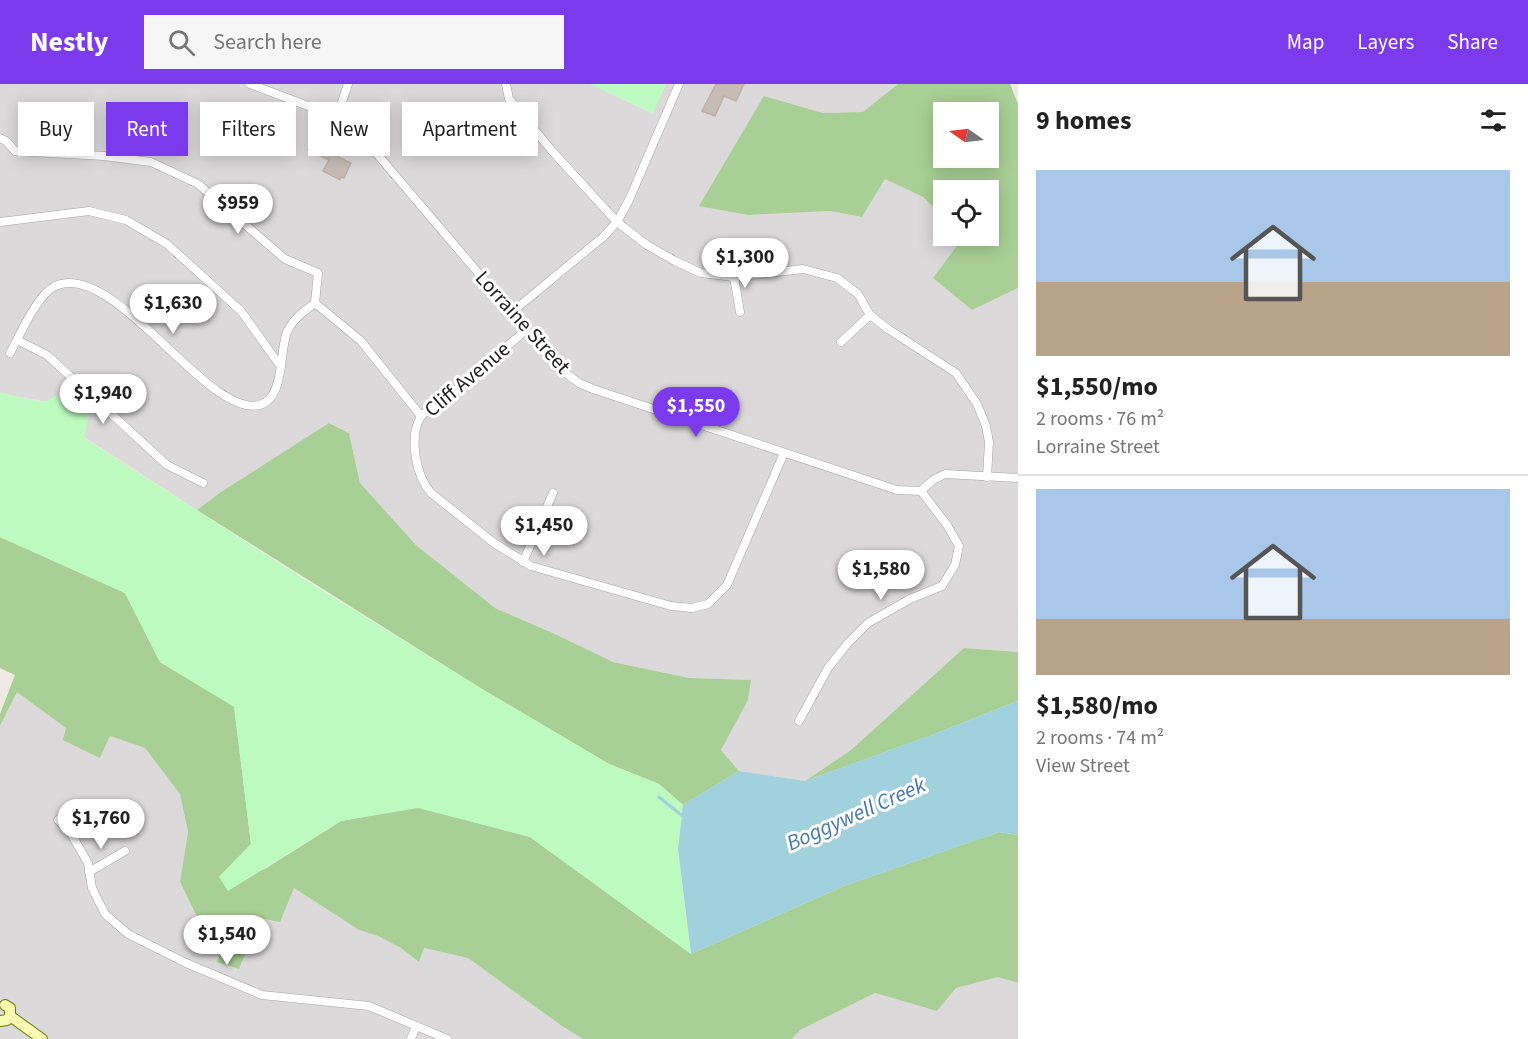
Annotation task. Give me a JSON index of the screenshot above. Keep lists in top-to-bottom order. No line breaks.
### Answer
{"streets":{"street":["Lorraine Street","Cliff Avenue"]},"crossings":[["Lorraine Street","Cliff Avenue"]],"water":["Boggywell Creek"],"north":"left","page":{"header":"Nestly","search":"Search here","nav":["Map","Layers","Share"],"heading":"9 homes","chip":["Buy","Rent","Filters","New","Apartment"],"list":[{"name":"$1,550/mo","note":"2 rooms · 76 m² · Lorraine Street"},{"name":"$1,580/mo","note":"2 rooms · 74 m² · View Street"}],"price":["$959","$1,300","$1,630","$1,940","$1,550","$1,450","$1,580","$1,760","$1,540"]}}
